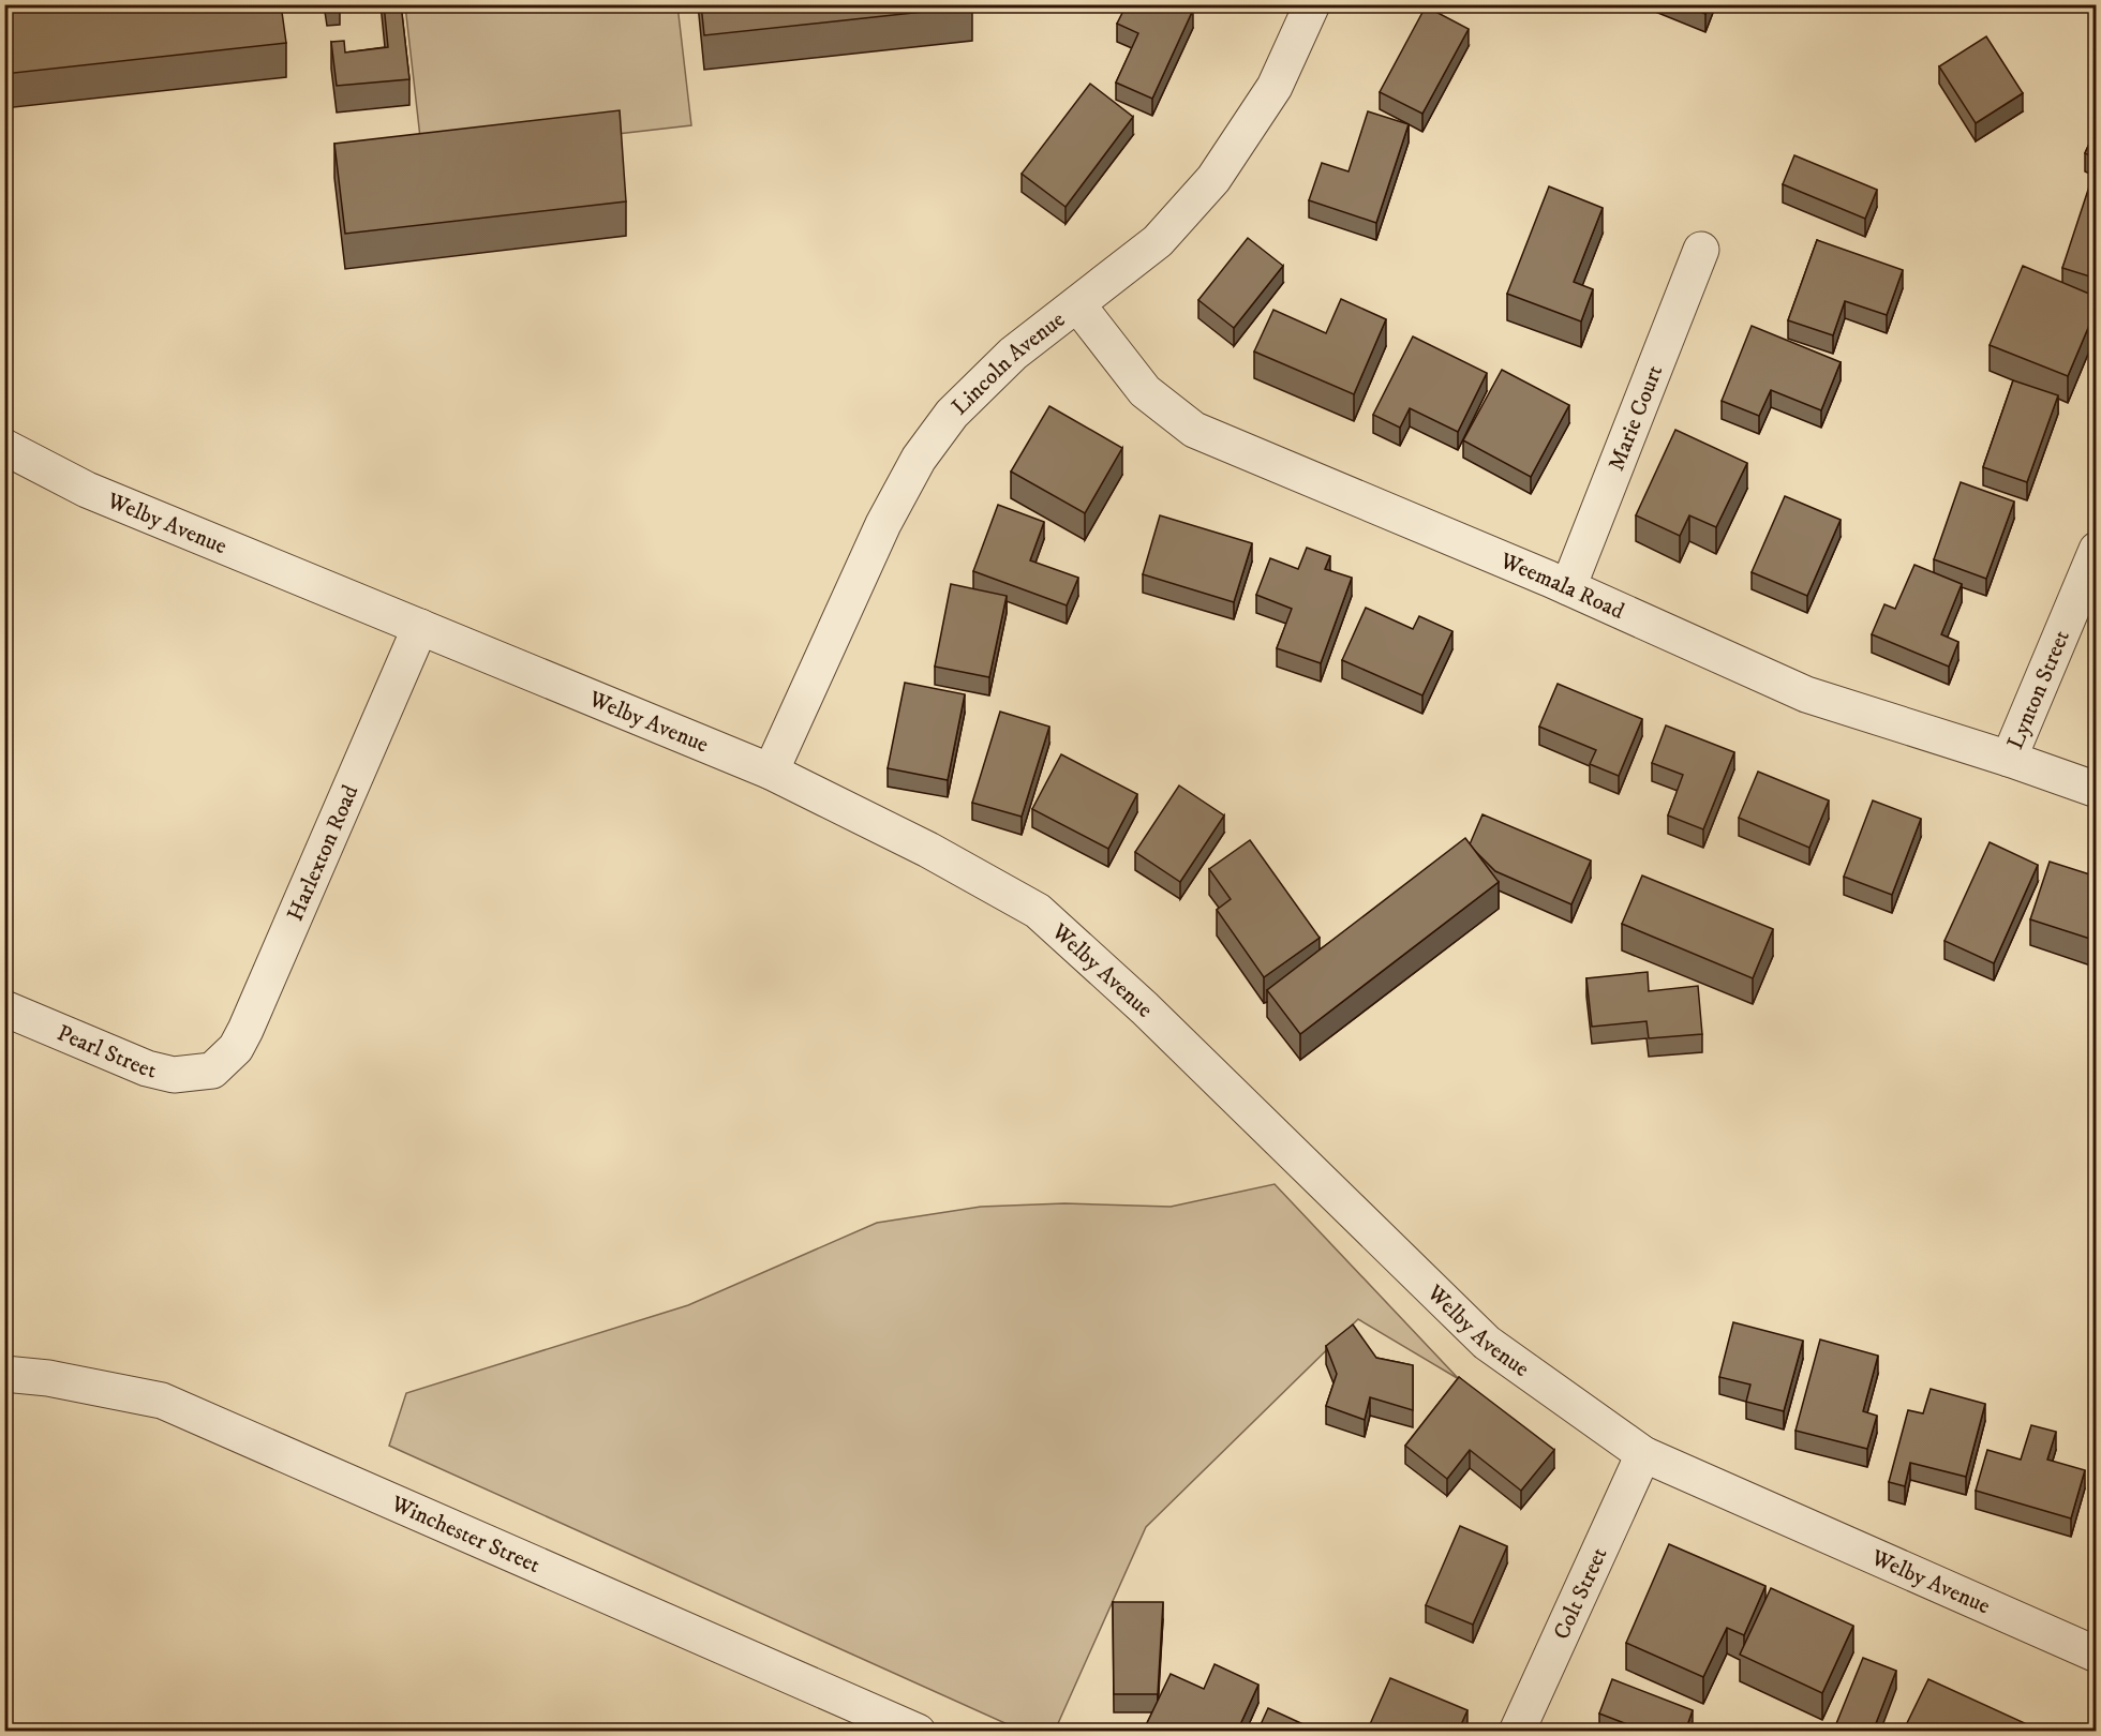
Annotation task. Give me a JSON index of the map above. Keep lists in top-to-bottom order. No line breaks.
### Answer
{"streets":{"street":["Lincoln Avenue","Marie Court","Welby Avenue","Weemala Road","Lynton Street","Harlexton Road","Pearl Street","Winchester Street","Colt Street"]},"crossings":[["Lincoln Avenue","Welby Avenue"],["Lincoln Avenue","Weemala Road"],["Marie Court","Weemala Road"],["Welby Avenue","Harlexton Road"],["Welby Avenue","Colt Street"],["Weemala Road","Lynton Street"],["Harlexton Road","Pearl Street"]]}
